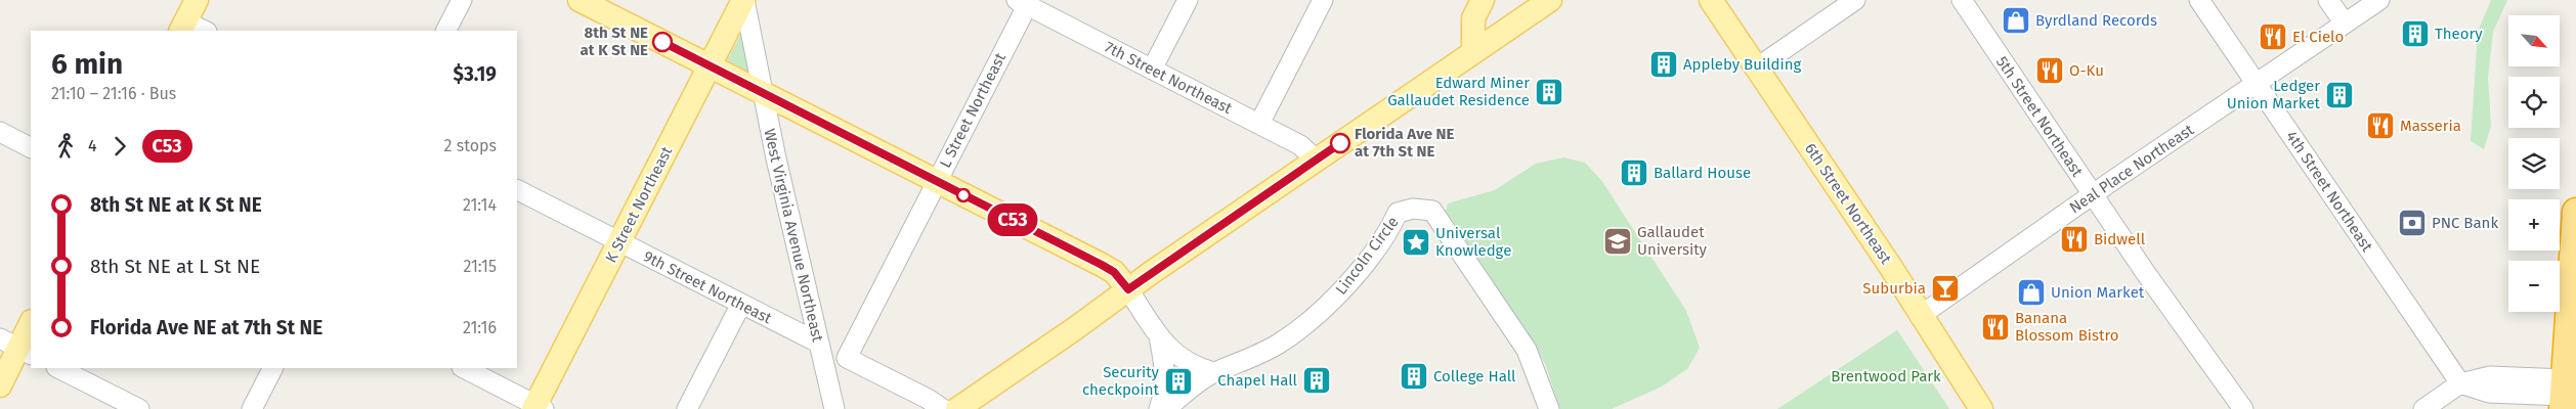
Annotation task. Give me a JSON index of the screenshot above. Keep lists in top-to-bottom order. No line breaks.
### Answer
{"streets":{"main road":["6th Street Northeast","K Street Northeast"],"street":["7th Street Northeast","L Street Northeast","5th Street Northeast","Neal Place Northeast","4th Street Northeast","West Virginia Avenue Northeast","Lincoln Circle","9th Street Northeast"]},"crossings":[["7th Street Northeast","L Street Northeast"],["5th Street Northeast","Neal Place Northeast"],["Neal Place Northeast","4th Street Northeast"],["Neal Place Northeast","6th Street Northeast"],["K Street Northeast","West Virginia Avenue Northeast"],["K Street Northeast","9th Street Northeast"],["West Virginia Avenue Northeast","9th Street Northeast"]],"parks":["Brentwood Park"],"places":{"shop":["Byrdland Records","Union Market"],"building":["Theory","Appleby Building","Edward Miner Gallaudet Residence","Ledger Union Market","Ballard House","College Hall","Chapel Hall","Security checkpoint"],"restaurant":["El Cielo","O-Ku","Masseria","Bidwell","Banana Blossom Bistro"],"other":["8th St NE at K St NE","Florida Ave NE at 7th St NE"],"bank":["PNC Bank"],"school or university":["Gallaudet University"],"place":["Universal Knowledge"],"bar":["Suburbia"]},"lines":["bus line C53"],"north":"bottom right","page":{"on_map":"C53","map_buttons":["+","−"],"heading":["6 min","21:10 – 21:16 · Bus","$3.19"],"legs":["4","C53","2 stops"],"list":[{"name":"8th St NE at K St NE","value":"21:14"},{"name":"8th St NE at L St NE","value":"21:15"},{"name":"Florida Ave NE at 7th St NE","value":"21:16"}]}}
